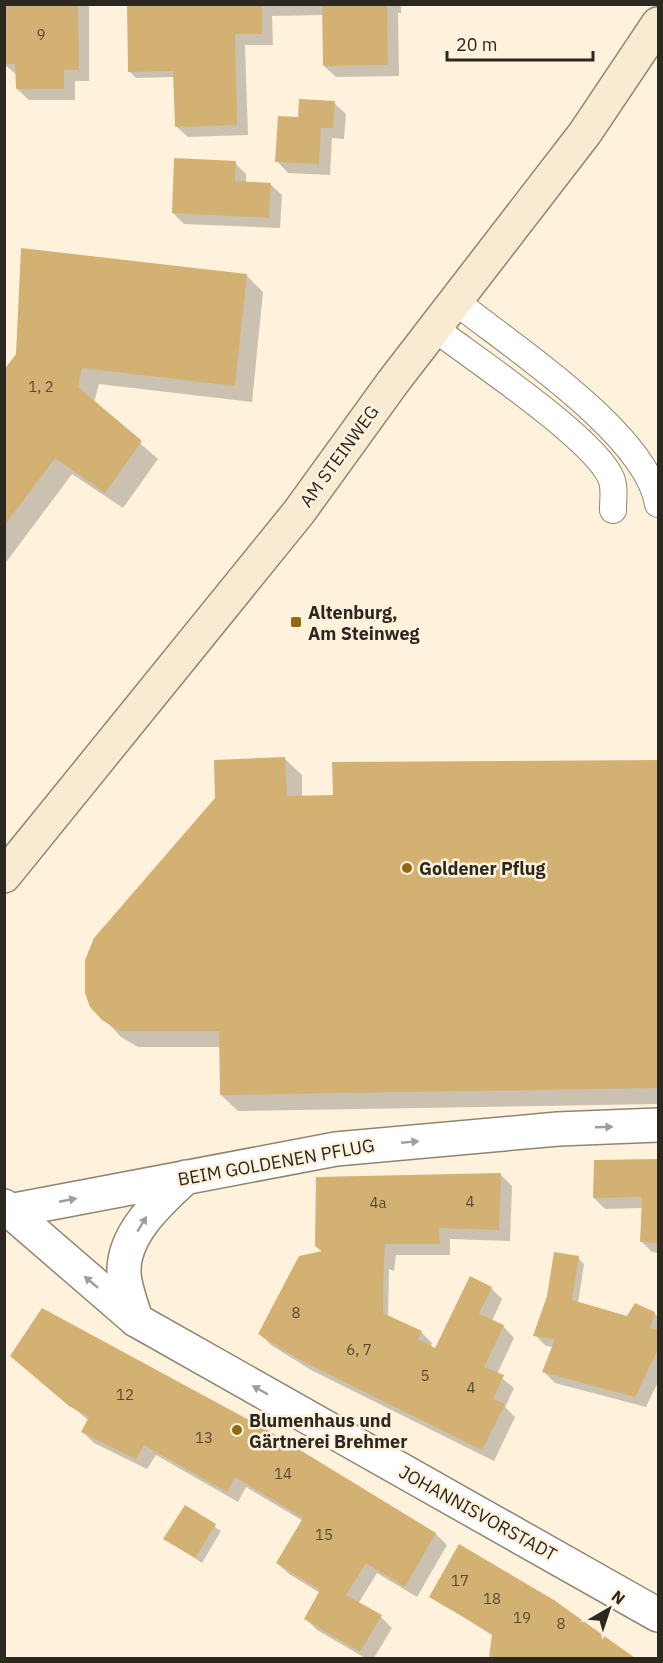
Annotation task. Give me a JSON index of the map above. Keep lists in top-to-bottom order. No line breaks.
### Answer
{"streets":{"main road":["AM STEINWEG"],"street":["BEIM GOLDENEN PFLUG","JOHANNISVORSTADT"]},"crossings":[["BEIM GOLDENEN PFLUG","JOHANNISVORSTADT"]],"one_way":["BEIM GOLDENEN PFLUG","JOHANNISVORSTADT"],"places":{"transit":["Altenburg, Am Steinweg"],"other":["Goldener Pflug","Blumenhaus und Gärtnerei Brehmer"]},"house_numbers":["9","1, 2","4","4a","8","6, 7","5","4","12","13","14","15","17","18","19","8"],"scale_bar":"20 m","north":"top right"}
